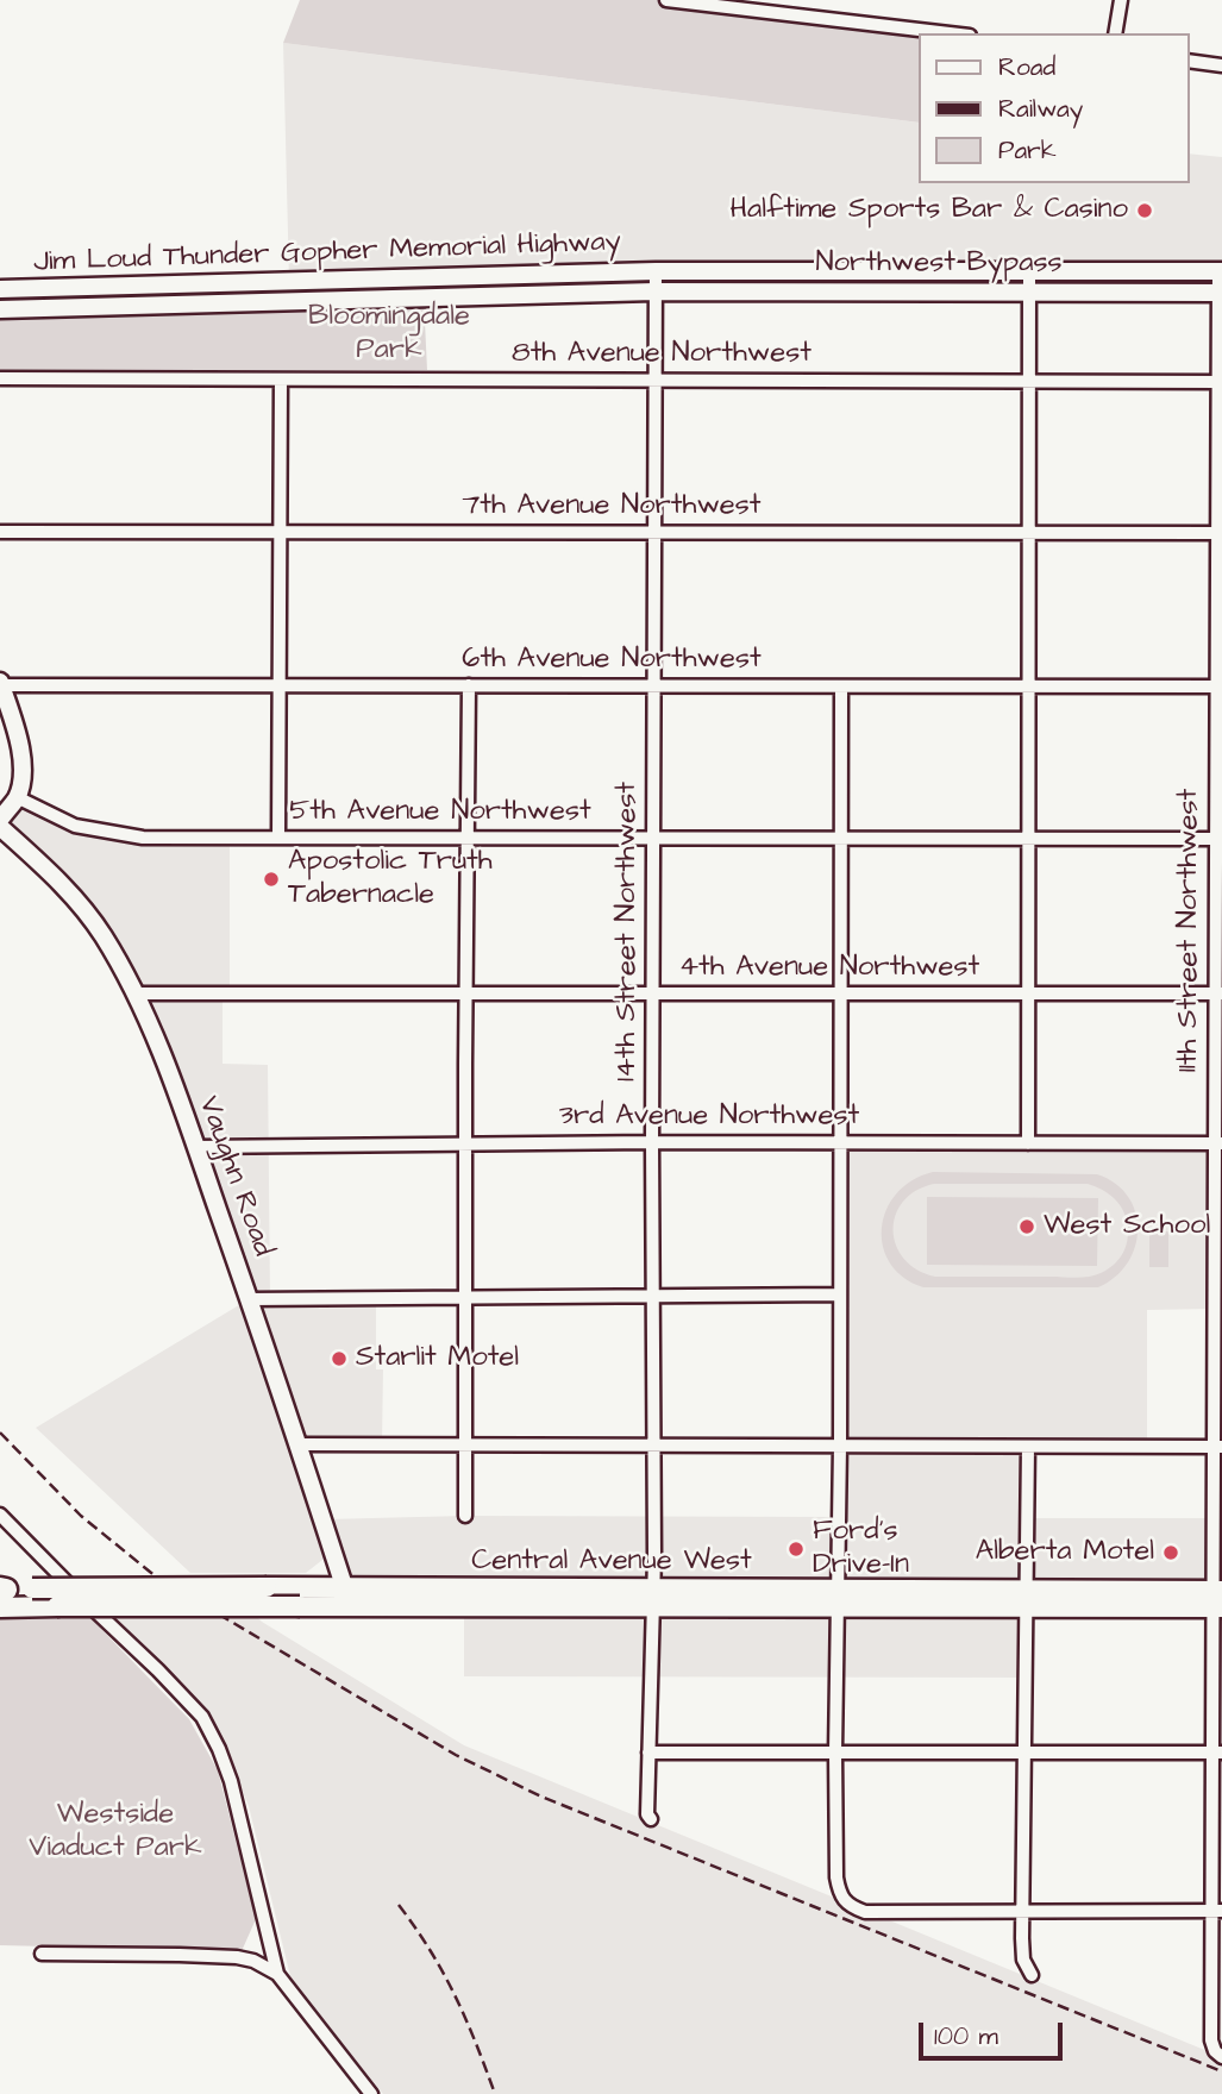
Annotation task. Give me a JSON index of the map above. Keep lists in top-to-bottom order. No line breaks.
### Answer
{"streets":{"highway":["Central Avenue West"],"main road":["Jim Loud Thunder Gopher Memorial Highway","Northwest Bypass","Vaughn Road"],"street":["8th Avenue Northwest","7th Avenue Northwest","6th Avenue Northwest","5th Avenue Northwest","11th Street Northwest","14th Street Northwest","4th Avenue Northwest","3rd Avenue Northwest"]},"crossings":[["Jim Loud Thunder Gopher Memorial Highway","Northwest Bypass"],["Jim Loud Thunder Gopher Memorial Highway","14th Street Northwest"],["Northwest Bypass","11th Street Northwest"],["Northwest Bypass","14th Street Northwest"],["8th Avenue Northwest","11th Street Northwest"],["8th Avenue Northwest","14th Street Northwest"],["7th Avenue Northwest","11th Street Northwest"],["7th Avenue Northwest","14th Street Northwest"],["6th Avenue Northwest","11th Street Northwest"],["6th Avenue Northwest","14th Street Northwest"],["5th Avenue Northwest","11th Street Northwest"],["5th Avenue Northwest","14th Street Northwest"],["11th Street Northwest","4th Avenue Northwest"],["11th Street Northwest","3rd Avenue Northwest"],["11th Street Northwest","Central Avenue West"],["14th Street Northwest","4th Avenue Northwest"],["14th Street Northwest","3rd Avenue Northwest"],["14th Street Northwest","Central Avenue West"],["4th Avenue Northwest","Vaughn Road"],["3rd Avenue Northwest","Vaughn Road"],["Vaughn Road","Central Avenue West"]],"parks":["Bloomingdale Park","Westside Viaduct Park"],"places":["Halftime Sports Bar & Casino","Apostolic Truth Tabernacle","West School","Starlit Motel","Ford's Drive-In","Alberta Motel"],"legend":["Road","Railway","Park"],"scale_bar":"100 m"}
